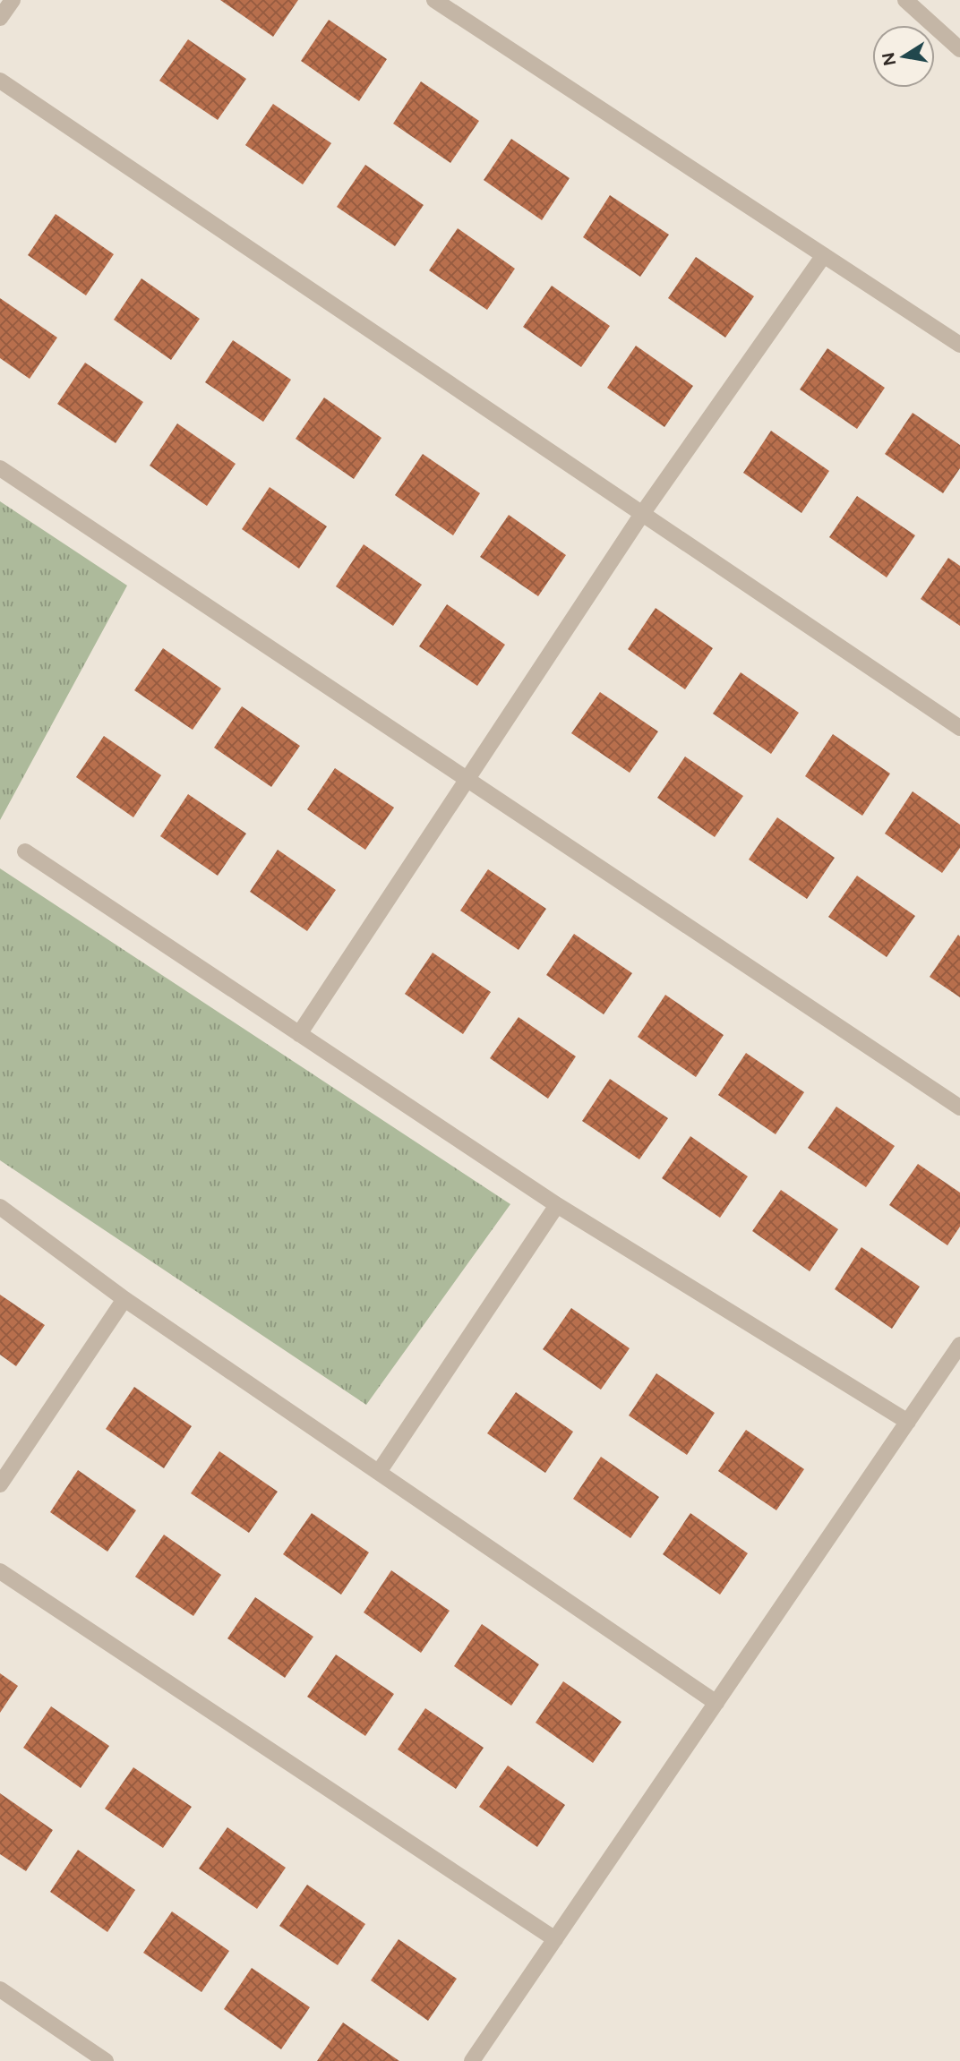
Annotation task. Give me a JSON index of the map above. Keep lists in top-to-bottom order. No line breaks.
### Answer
{"north":"left"}
